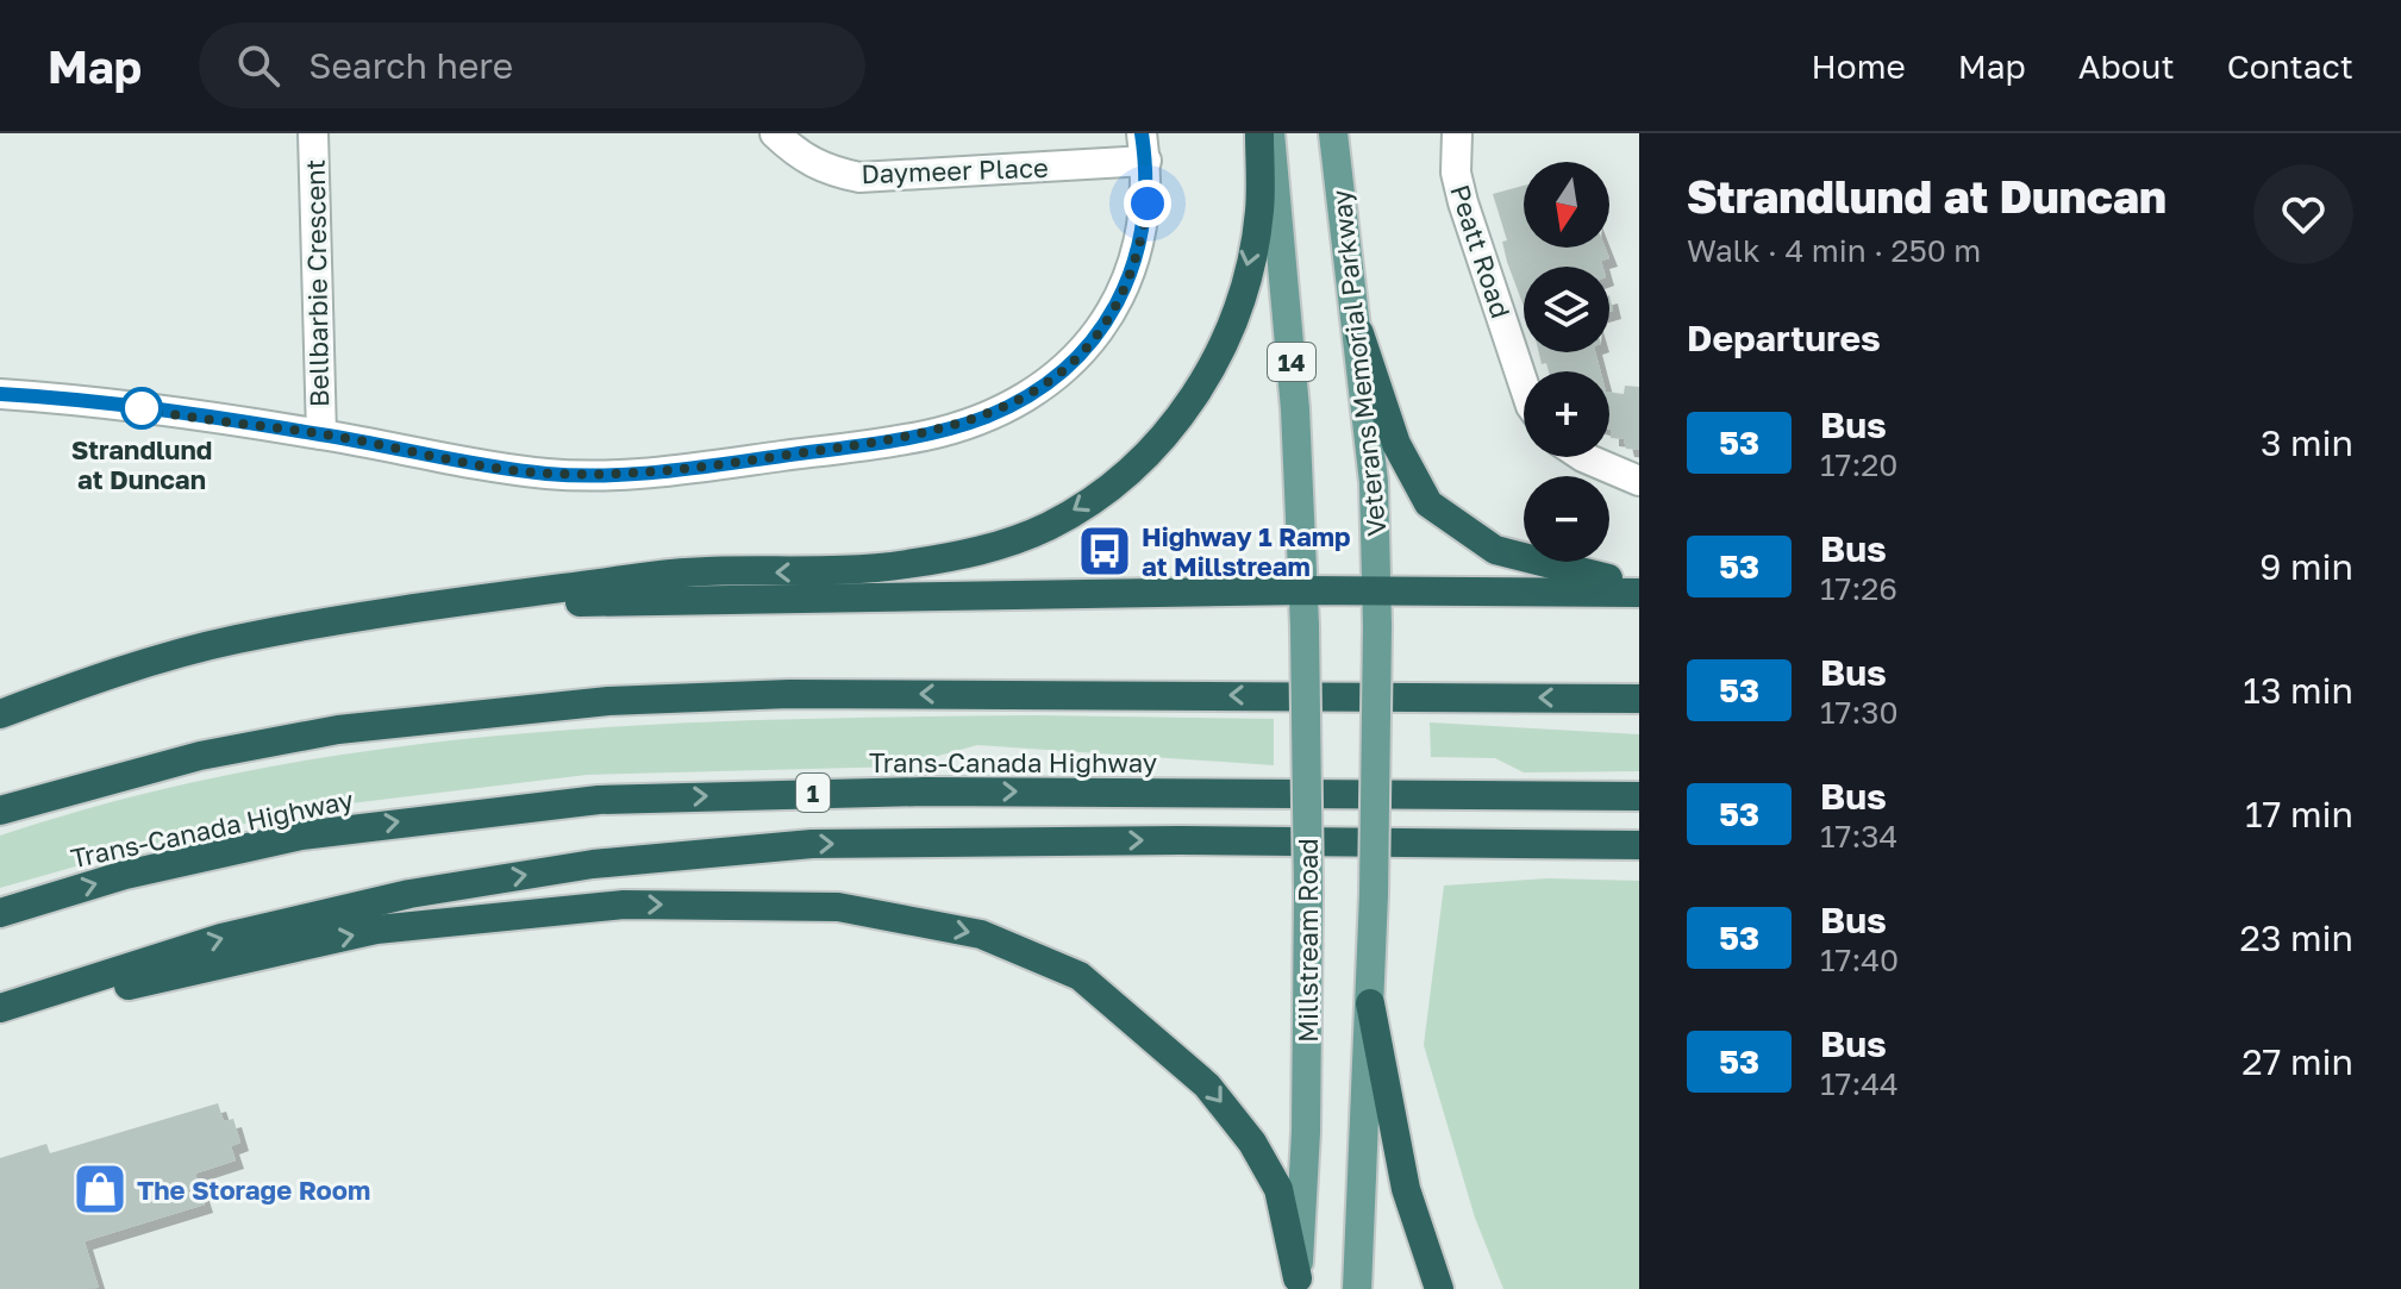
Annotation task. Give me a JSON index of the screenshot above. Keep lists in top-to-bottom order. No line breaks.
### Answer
{"streets":{"highway":["Trans-Canada Highway","1"],"main road":["14","Veterans Memorial Parkway","Millstream Road"],"street":["Daymeer Place","Peatt Road","Bellbarbie Crescent"]},"crossings":[["14","Millstream Road"]],"places":{"other":["Strandlund at Duncan"],"bus stop":["Highway 1 Ramp at Millstream"],"shop":["The Storage Room"]},"lines":["bus line 53"],"north":"bottom","page":{"header":"Map","search":"Search here","nav":["Home","Map","About","Contact"],"heading":[["Strandlund at Duncan","Walk · 4 min · 250 m"],"Departures"],"map_buttons":["+","−"],"list":[{"mark":"53","name":"Bus","note":"17:20","value":"3 min"},{"mark":"53","name":"Bus","note":"17:26","value":"9 min"},{"mark":"53","name":"Bus","note":"17:30","value":"13 min"},{"mark":"53","name":"Bus","note":"17:34","value":"17 min"},{"mark":"53","name":"Bus","note":"17:40","value":"23 min"},{"mark":"53","name":"Bus","note":"17:44","value":"27 min"}]}}
